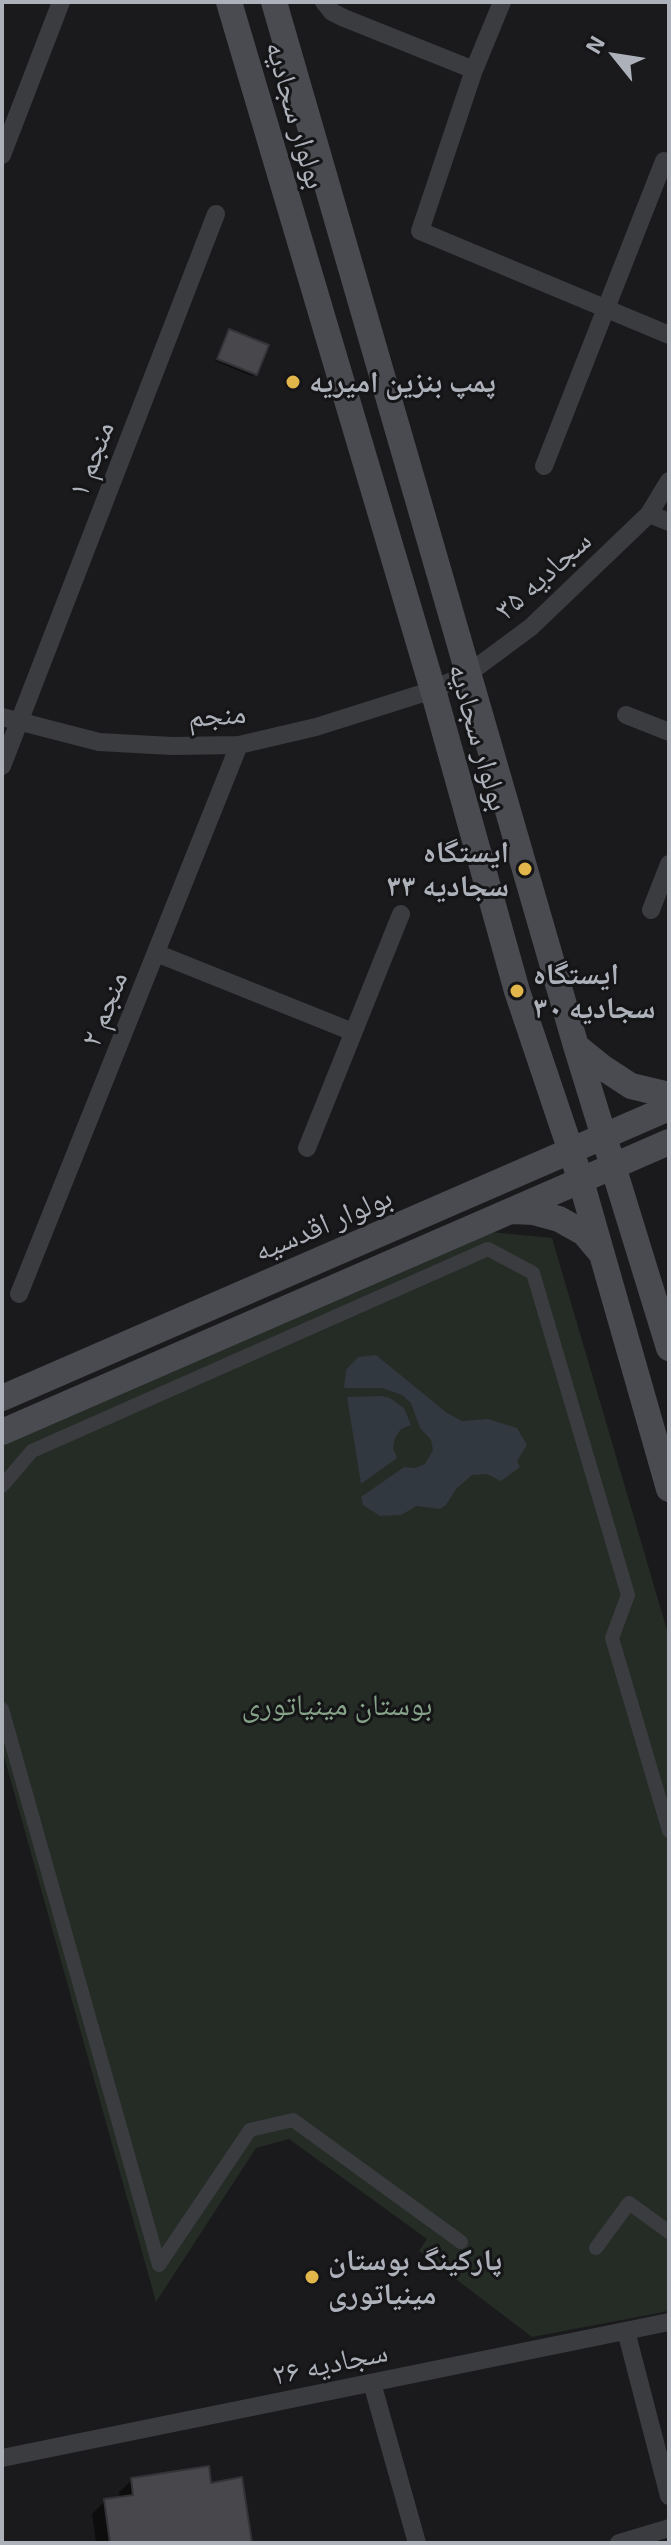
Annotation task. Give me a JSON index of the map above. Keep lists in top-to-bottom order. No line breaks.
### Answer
{"streets":{"main road":["بولوار سجادیه","بولوار اقدسیه"],"street":["منجم ۱","سجادیه ۳۵","منجم","منجم ۲","سجادیه ۲۶"]},"crossings":[["بولوار سجادیه","سجادیه ۳۵"],["بولوار سجادیه","منجم"],["بولوار سجادیه","بولوار اقدسیه"],["منجم ۱","منجم"],["سجادیه ۳۵","منجم"],["منجم","منجم ۲"]],"parks":["بوستان مینیاتوری"],"places":["پمپ بنزین امیریه","ایستگاه سجادیه ۳۳","ایستگاه سجادیه ۳۰","پارکینگ بوستان مینیاتوری"],"north":"top left"}
